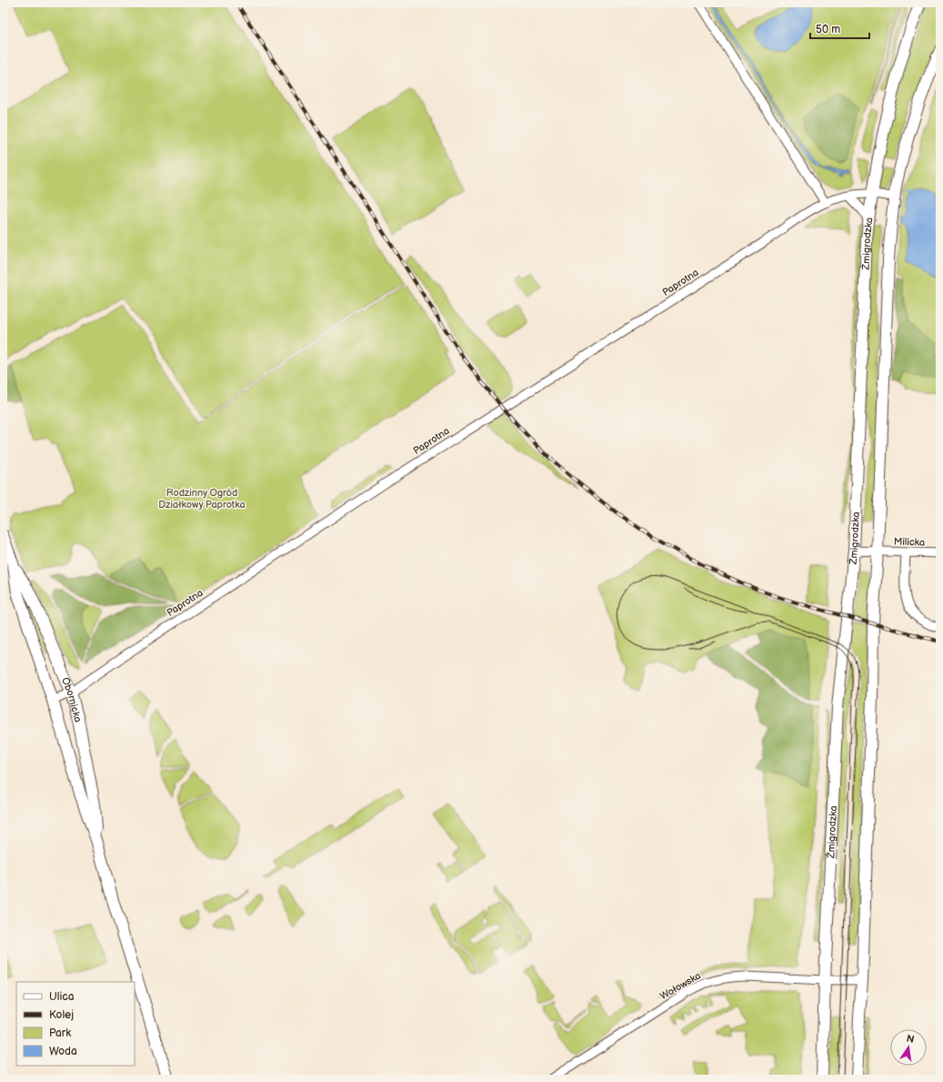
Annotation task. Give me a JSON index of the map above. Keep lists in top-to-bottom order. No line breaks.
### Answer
{"streets":{"main road":["Żmigrodzka","Obornicka"],"street":["Paprotna","Milicka","Wołowska"]},"crossings":[["Żmigrodzka","Paprotna"],["Żmigrodzka","Milicka"],["Żmigrodzka","Wołowska"],["Paprotna","Obornicka"]],"parks":["Rodzinny Ogród Działkowy Paprotka"],"legend":["Ulica","Kolej","Park","Woda"],"scale_bar":"50 m","north":"top"}
